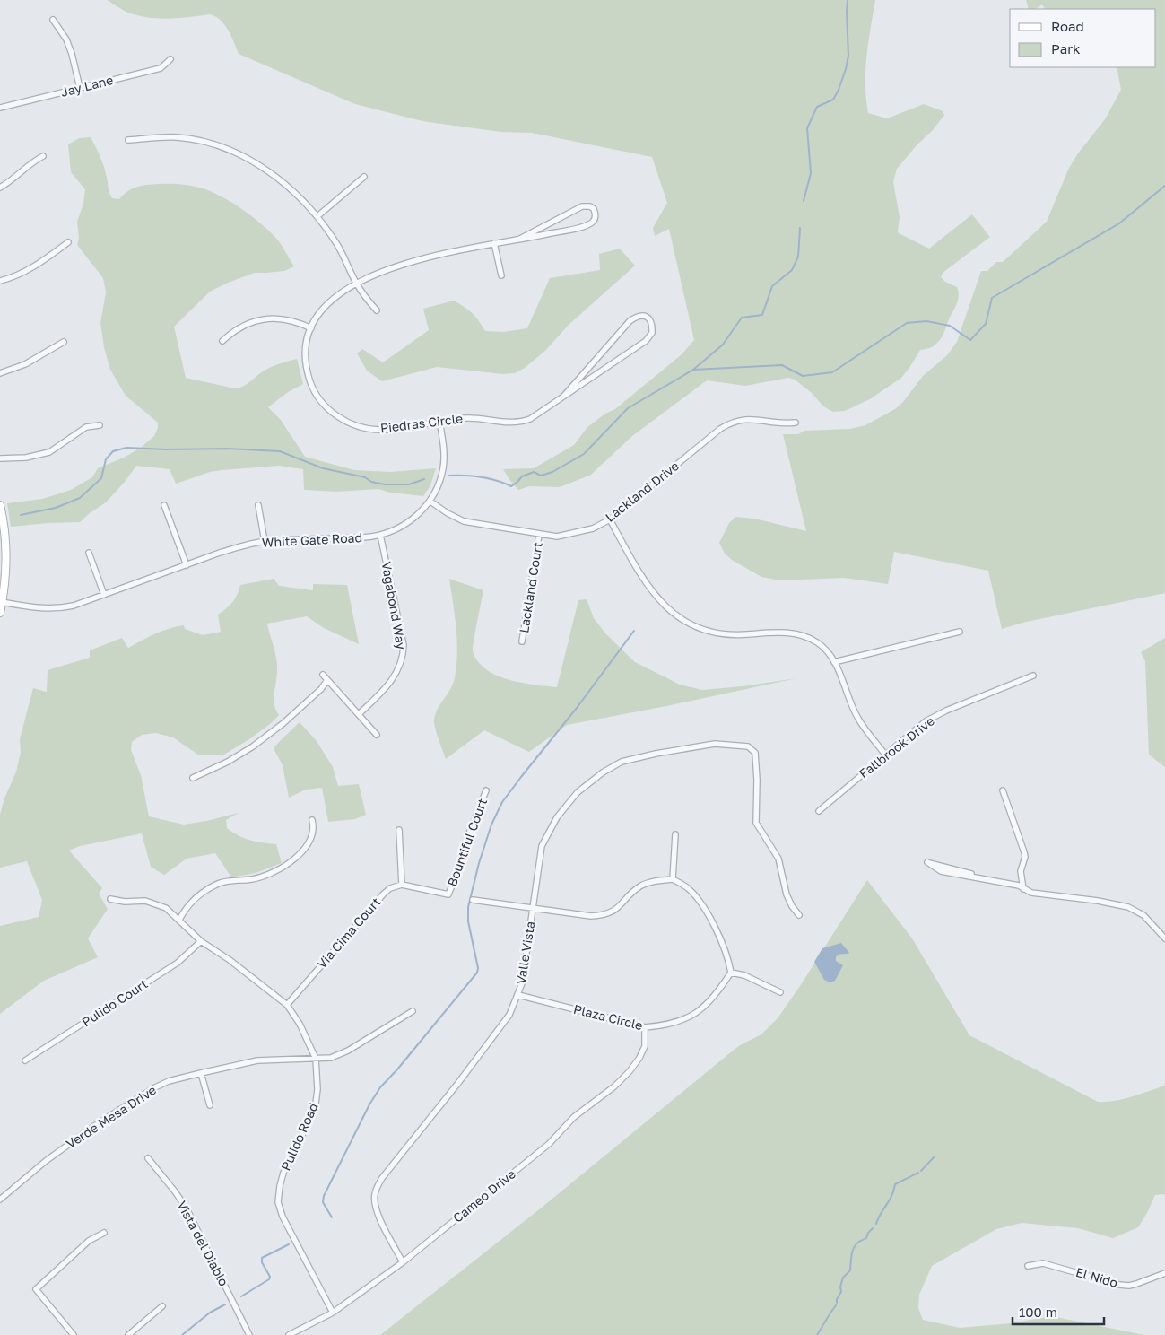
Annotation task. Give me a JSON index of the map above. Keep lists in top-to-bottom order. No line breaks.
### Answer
{"streets":{"street":["Jay Lane","Piedras Circle","Lackland Drive","White Gate Road","Lackland Court","Vagabond Way","Fallbrook Drive","Bountiful Court","Via Cima Court","Valle Vista","Pulido Court","Plaza Circle","Verde Mesa Drive","Pulido Road","Cameo Drive","Vista del Diablo","El Nido"]},"crossings":[["Piedras Circle","White Gate Road"],["Lackland Drive","White Gate Road"],["Lackland Drive","Lackland Court"],["White Gate Road","Vagabond Way"],["Bountiful Court","Via Cima Court"],["Via Cima Court","Pulido Road"],["Valle Vista","Plaza Circle"],["Valle Vista","Cameo Drive"],["Pulido Court","Pulido Road"],["Plaza Circle","Cameo Drive"],["Verde Mesa Drive","Pulido Road"],["Pulido Road","Cameo Drive"]],"legend":["Road","Park"],"scale_bar":"100 m"}
